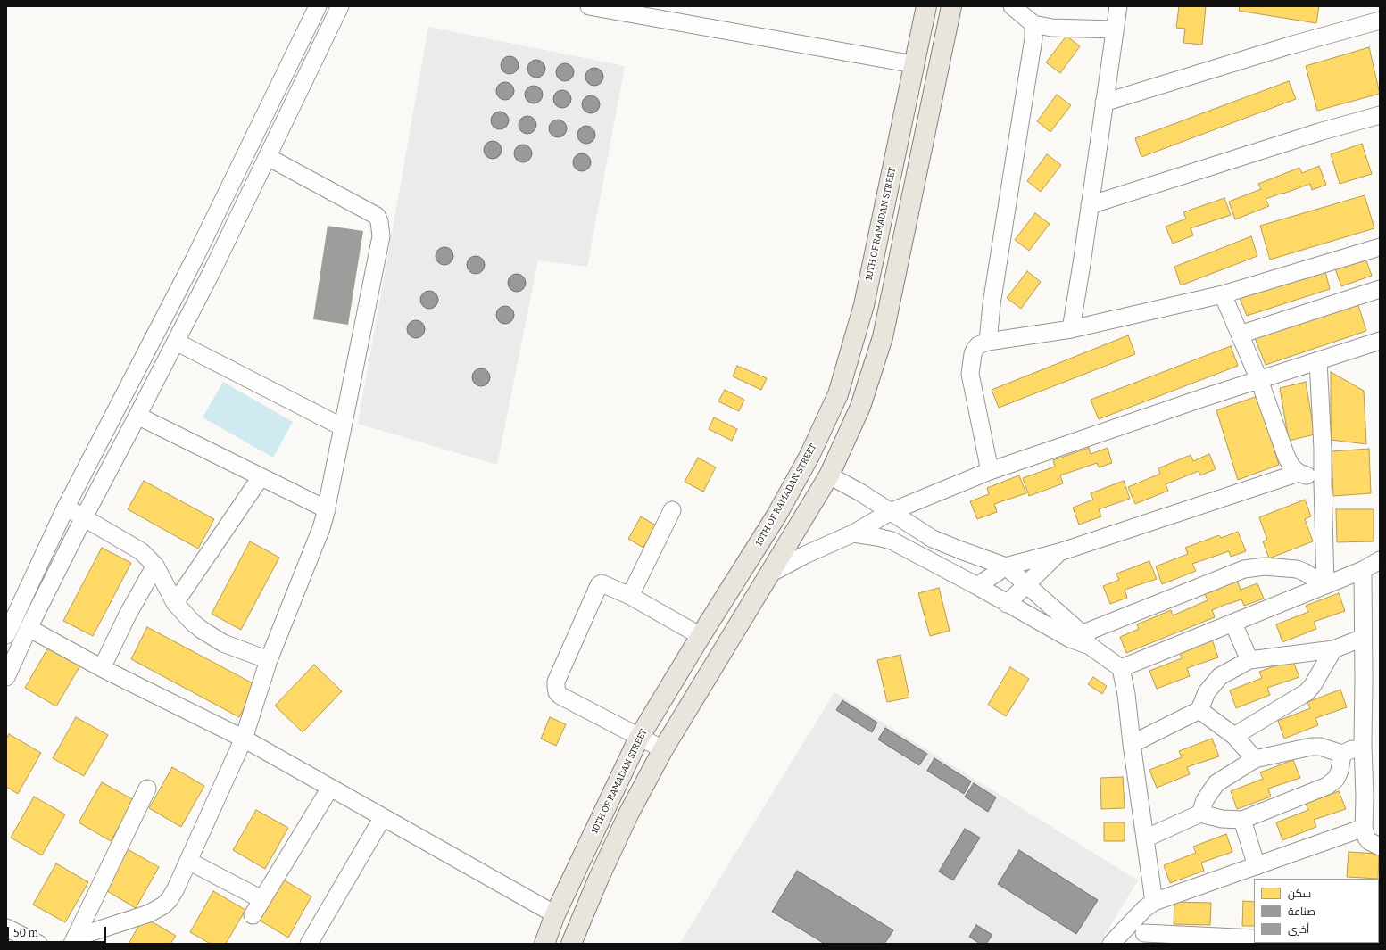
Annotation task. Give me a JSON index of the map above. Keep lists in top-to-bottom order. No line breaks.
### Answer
{"streets":{"main road":["10TH OF RAMADAN STREET"]},"legend":["سكن","صناعة","أخرى"],"scale_bar":"50 m"}
